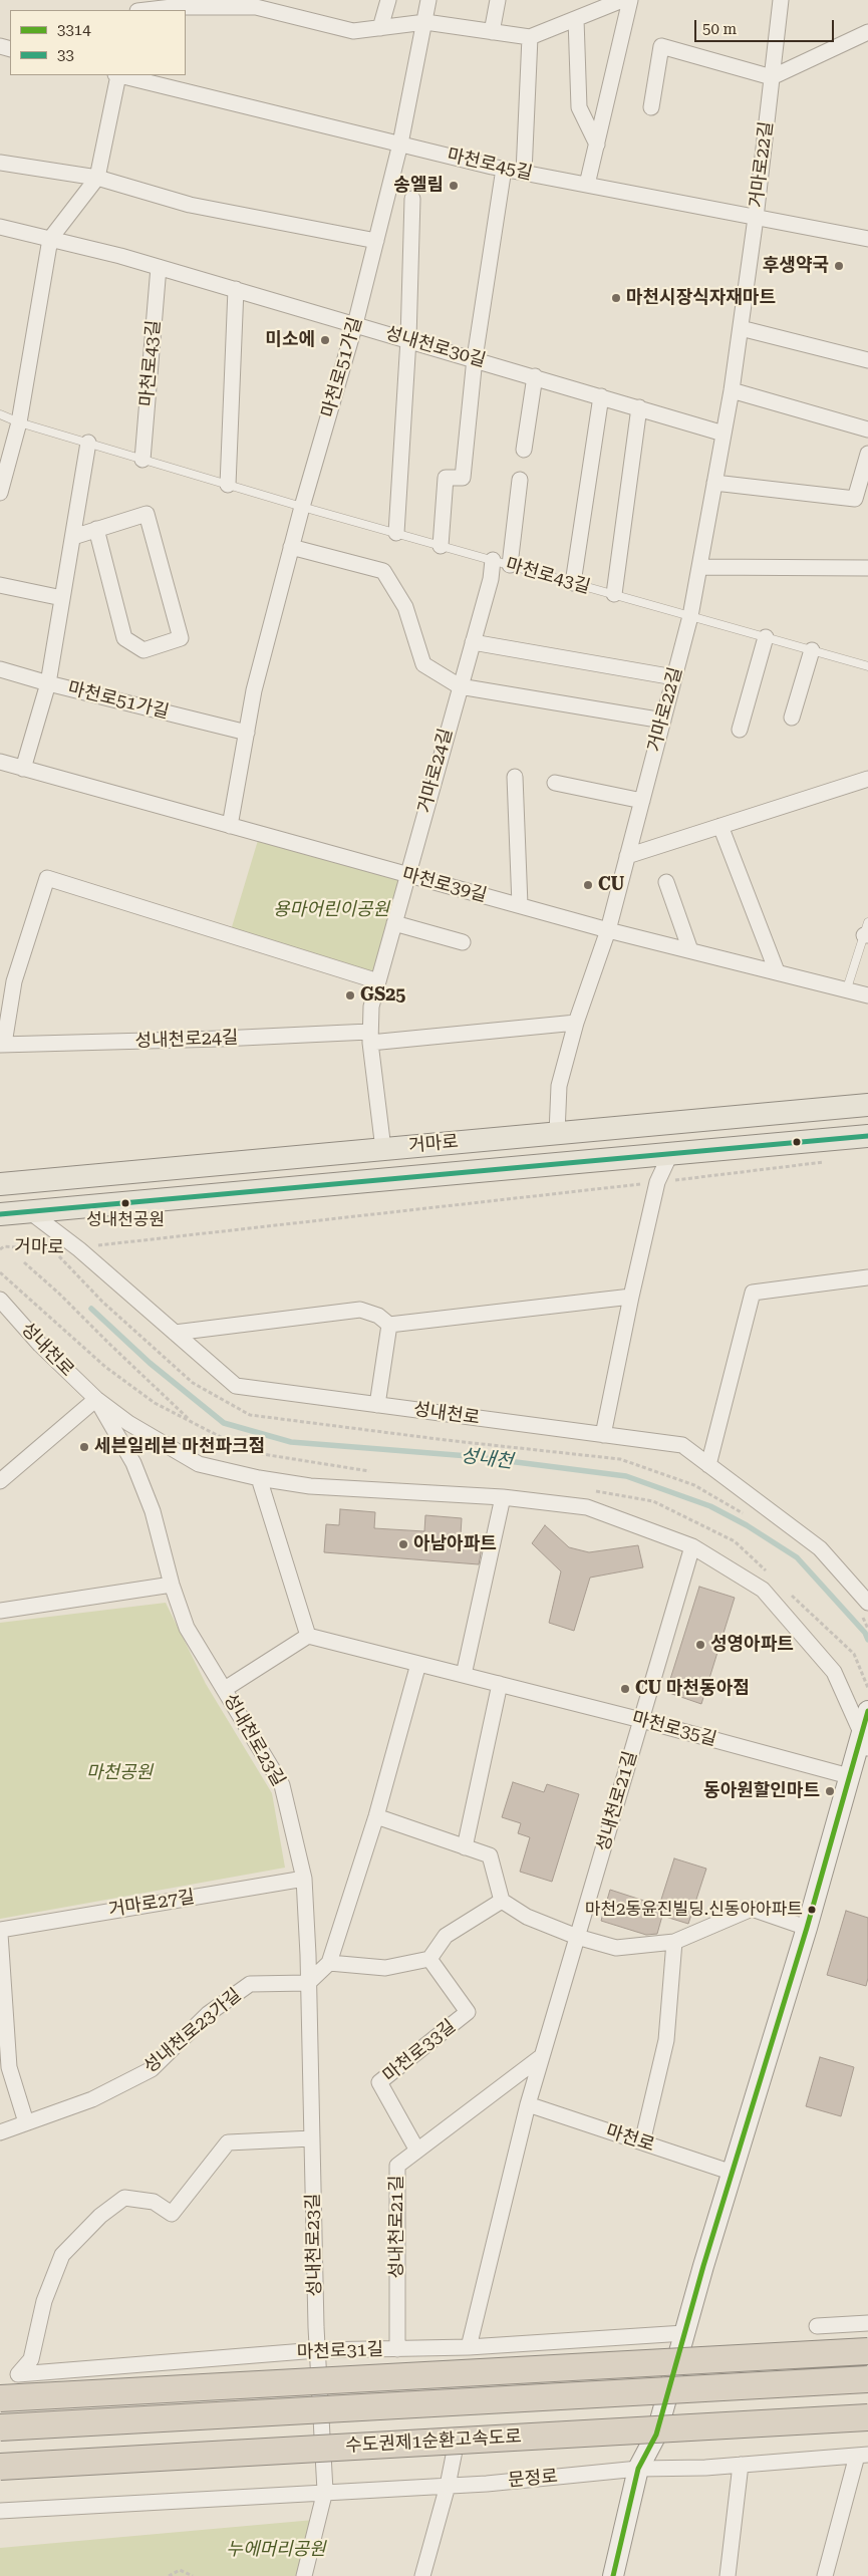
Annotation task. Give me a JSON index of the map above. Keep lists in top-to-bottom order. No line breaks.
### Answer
{"streets":{"highway":["수도권제1순환고속도로"],"main road":["거마로"],"street":["마천로45길","거마로22길","성내천로30길","마천로43길","마천로51가길","거마로24길","마천로39길","성내천로24길","성내천로","마천로35길","성내천로23길","성내천로21길","거마로27길","성내천로23가길","마천로33길","마천로","마천로31길","문정로"]},"crossings":[["마천로45길","거마로22길"],["마천로45길","마천로51가길"],["거마로22길","성내천로30길"],["거마로22길","마천로43길"],["거마로22길","마천로39길"],["거마로22길","성내천로24길"],["거마로22길","거마로"],["성내천로30길","마천로43길"],["성내천로30길","마천로51가길"],["마천로43길","마천로51가길"],["마천로43길","거마로24길"],["마천로51가길","마천로39길"],["거마로24길","마천로39길"],["거마로24길","성내천로24길"],["거마로24길","거마로"],["거마로","성내천로"],["성내천로","성내천로23길"],["성내천로","성내천로21길"],["마천로35길","성내천로21길"],["성내천로23길","거마로27길"],["성내천로23길","성내천로23가길"],["성내천로23길","마천로31길"],["성내천로23길","문정로"],["성내천로21길","마천로33길"],["성내천로21길","마천로"],["성내천로21길","마천로31길"]],"water":["성내천"],"parks":["용마어린이공원","마천공원","누에머리공원"],"places":["송엘림","후생약국","마천시장식자재마트","미소에","CU","GS25","성내천공원","세븐일레븐 마천파크점","아남아파트","성영아파트","CU 마천동아점","동아원할인마트","마천2동윤진빌딩.신동아아파트"],"lines":["transit line 33","transit line 3314"],"legend":["3314","33"],"scale_bar":"50 m"}
